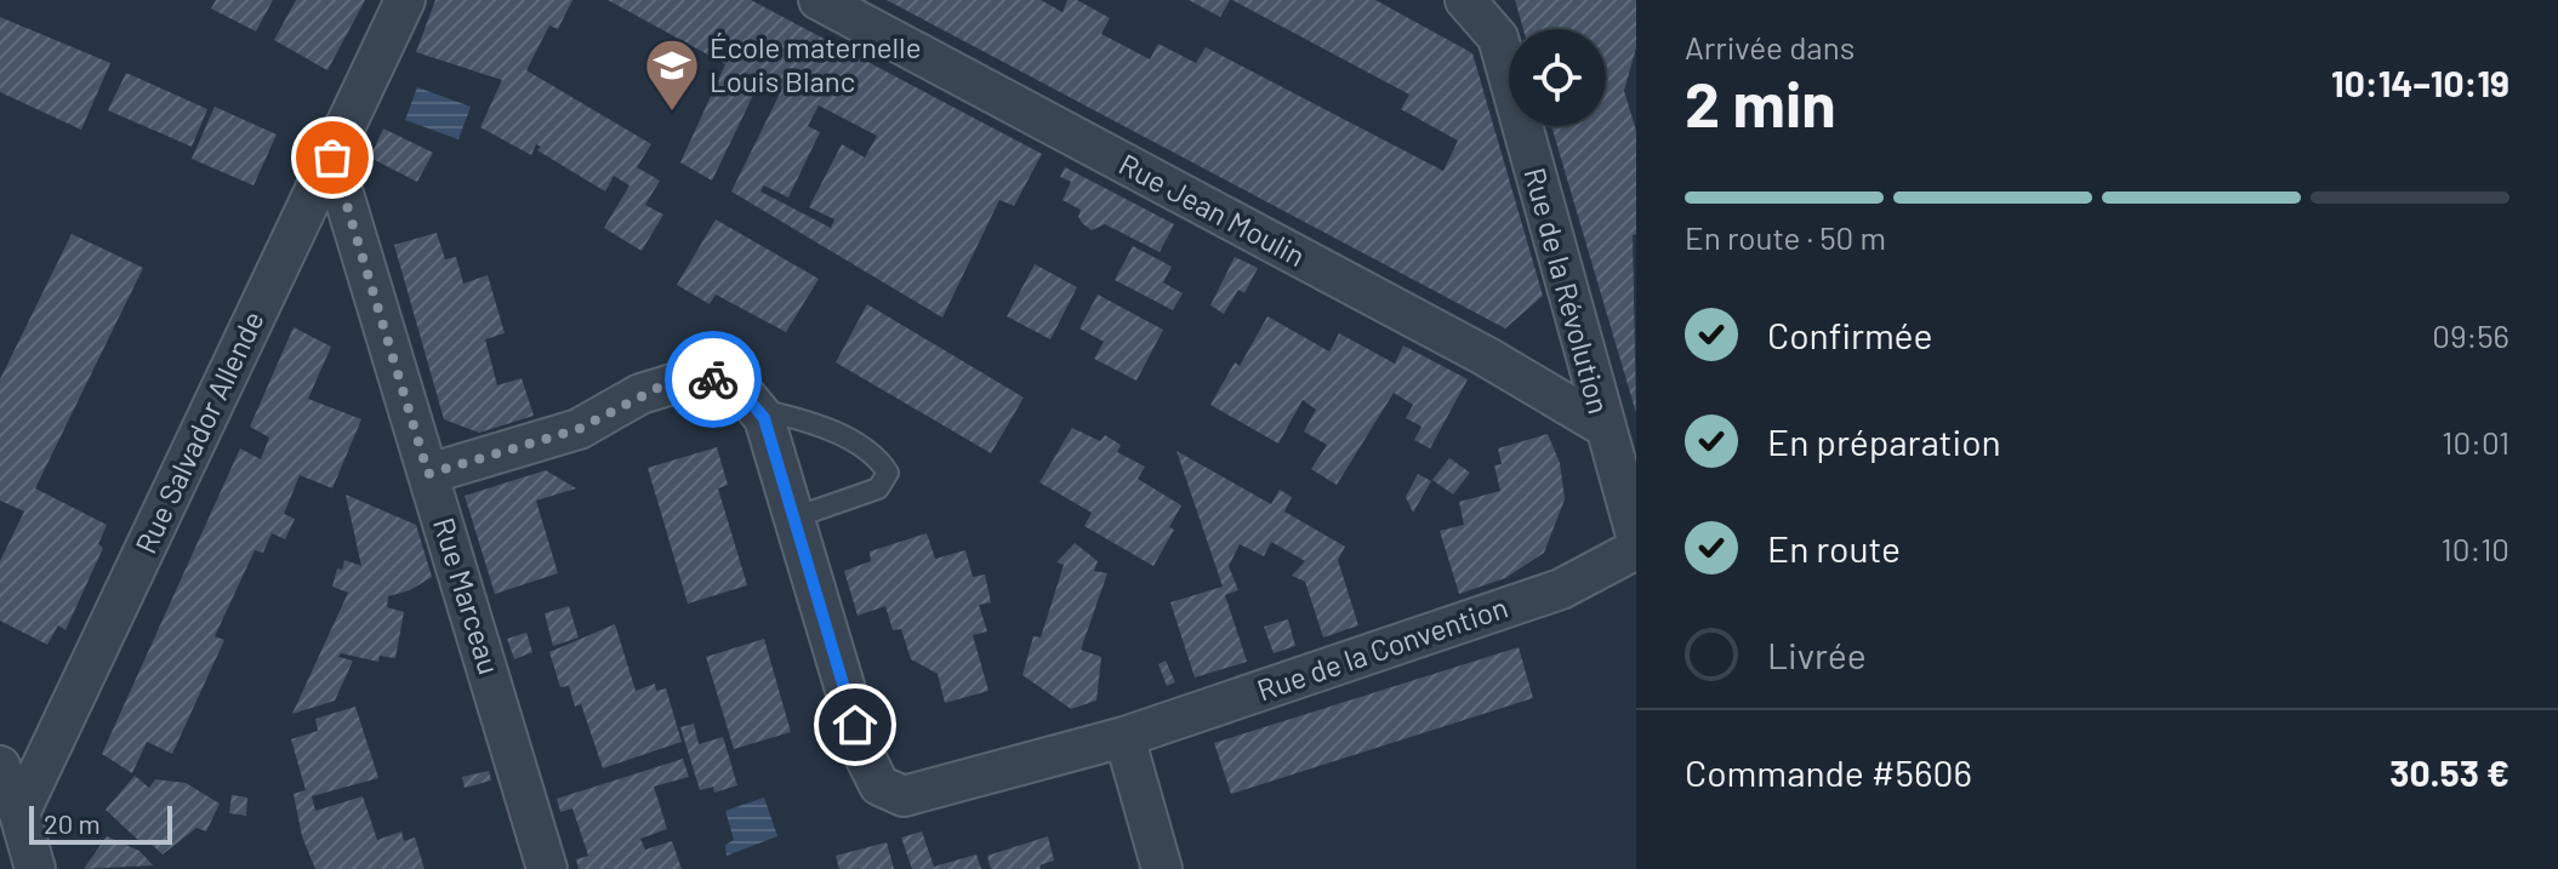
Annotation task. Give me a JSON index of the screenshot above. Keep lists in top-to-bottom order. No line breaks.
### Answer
{"streets":{"street":["Rue Jean Moulin","Rue de la Révolution","Rue Salvador Allende","Rue Marceau","Rue de la Convention"]},"crossings":[["Rue Jean Moulin","Rue de la Révolution"],["Rue Salvador Allende","Rue Marceau"]],"places":{"school or university":["École maternelle Louis Blanc"]},"scale_bar":"20 m","page":{"heading":["2 min","Arrivée dans","10:14–10:19"],"panel":["Commande #5606","30.53 €"],"bar":"En route · 50 m","list":[["Confirmée","09:56"],["En préparation","10:01"],["En route","10:10"],"Livrée"],"scale":"20 m"}}
